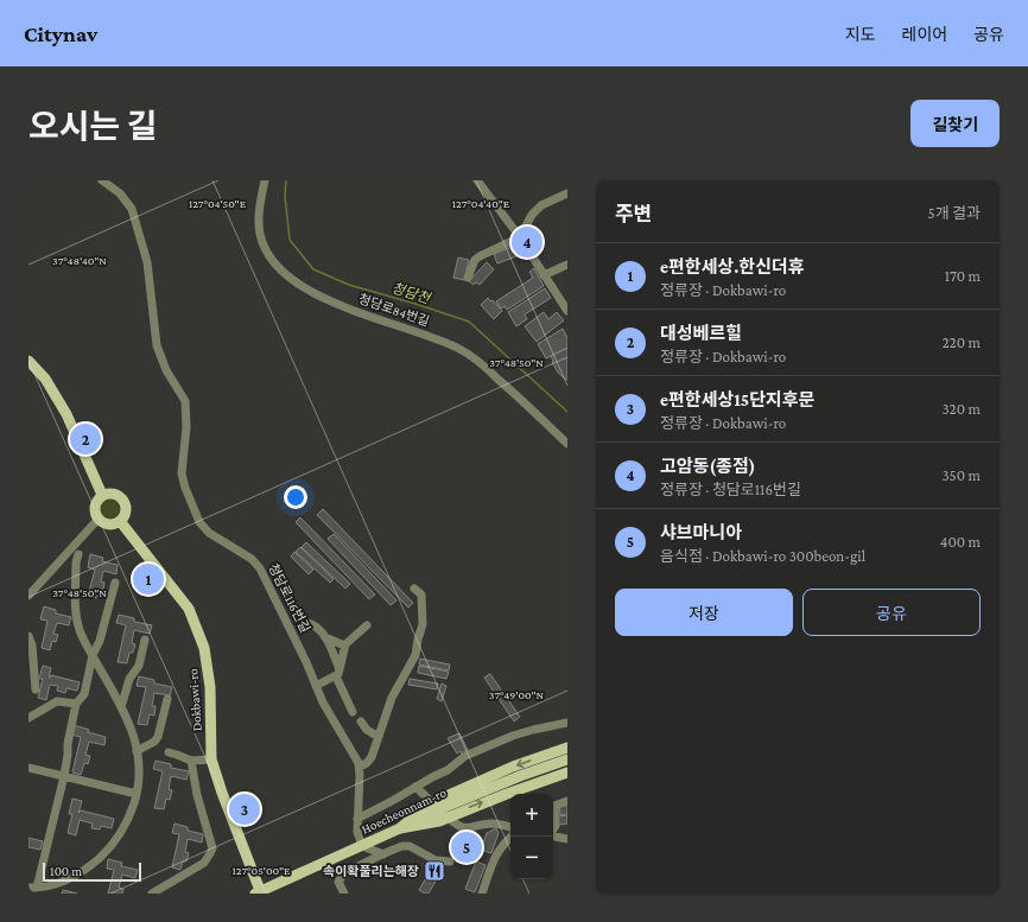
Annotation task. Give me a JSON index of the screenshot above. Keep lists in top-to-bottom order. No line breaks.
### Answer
{"streets":{"main road":["Dokbawi-ro","Hoecheonnam-ro"],"street":["청담로84번길","청담로116번길"]},"crossings":[["Dokbawi-ro","Hoecheonnam-ro"]],"water":["청담천"],"places":{"restaurant":["속이확풀리는해장"]},"scale_bar":"100 m","page":{"header":"Citynav","nav":["지도","레이어","공유"],"title":"오시는 길","buttons":["길찾기",["저장","공유"]],"heading":["주변","5개 결과"],"pins":["4","2","1","3","5"],"list":[{"mark":"1","name":"e편한세상.한신더휴","note":"정류장 · Dokbawi-ro","value":"170 m"},{"mark":"2","name":"대성베르힐","note":"정류장 · Dokbawi-ro","value":"220 m"},{"mark":"3","name":"e편한세상15단지후문","note":"정류장 · Dokbawi-ro","value":"320 m"},{"mark":"4","name":"고암동(종점)","note":"정류장 · 청담로116번길","value":"350 m"},{"mark":"5","name":"샤브마니아","note":"음식점 · Dokbawi-ro 300beon-gil","value":"400 m"}],"map_buttons":["+","−"],"scale":"100 m"},"coordinates":["127°04'50\"E","127°04'40\"E","37°48'40\"N","37°48'50\"N","37°49'00\"N","127°05'00\"E"]}
